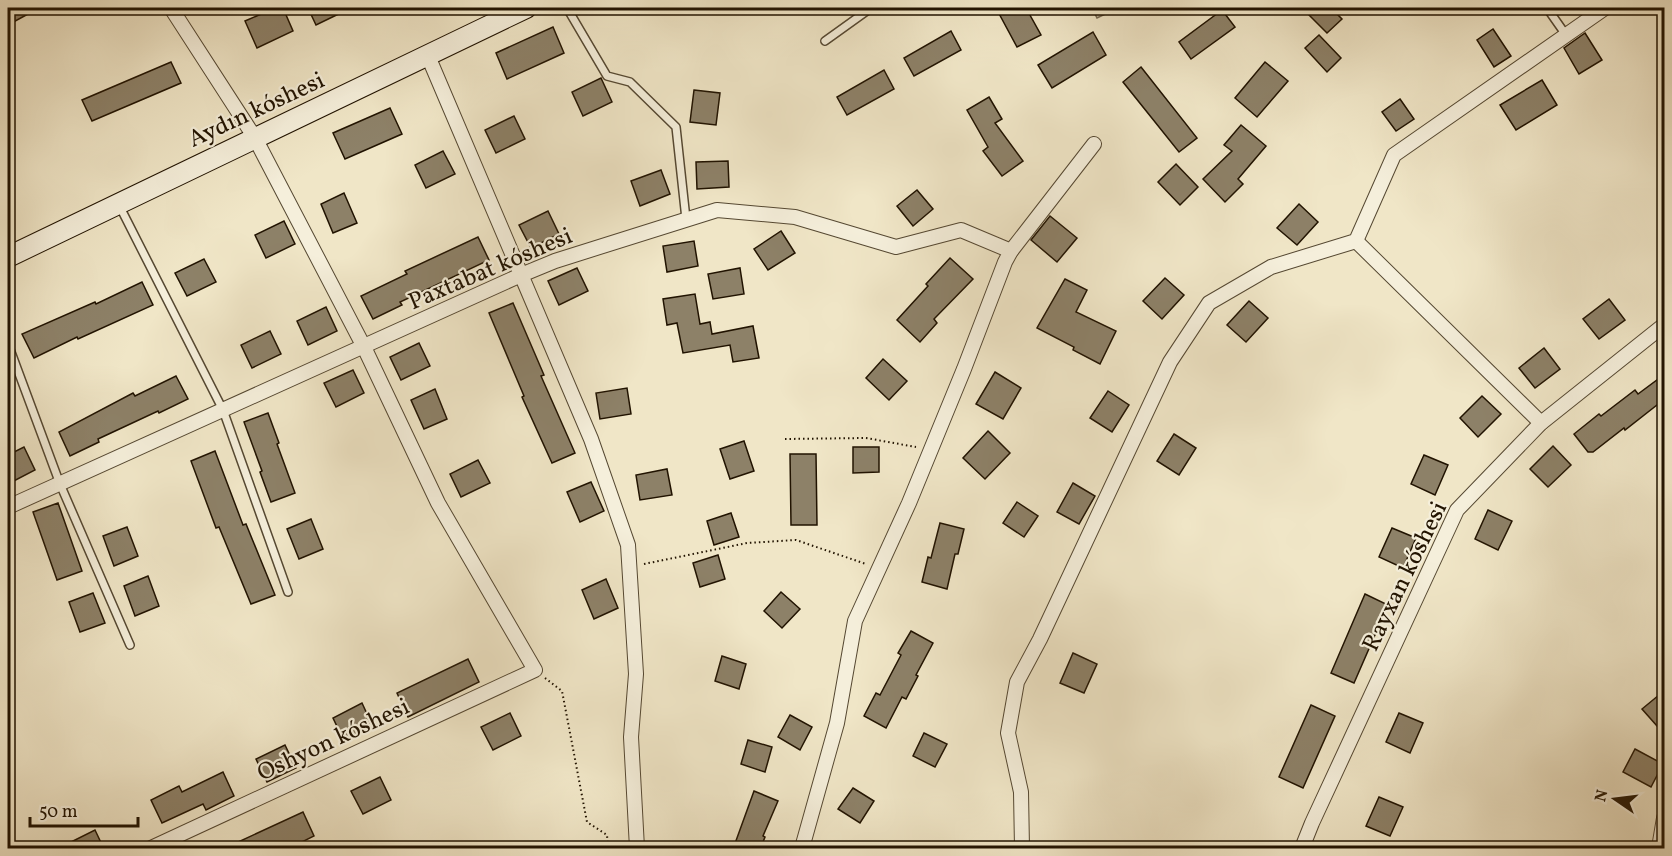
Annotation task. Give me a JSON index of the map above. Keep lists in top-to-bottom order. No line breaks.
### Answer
{"streets":{"street":["Aydın kóshesi","Paxtabat kóshesi","Rayxan kóshesi","Oshyon kóshesi"]},"scale_bar":"50 m","north":"left"}
